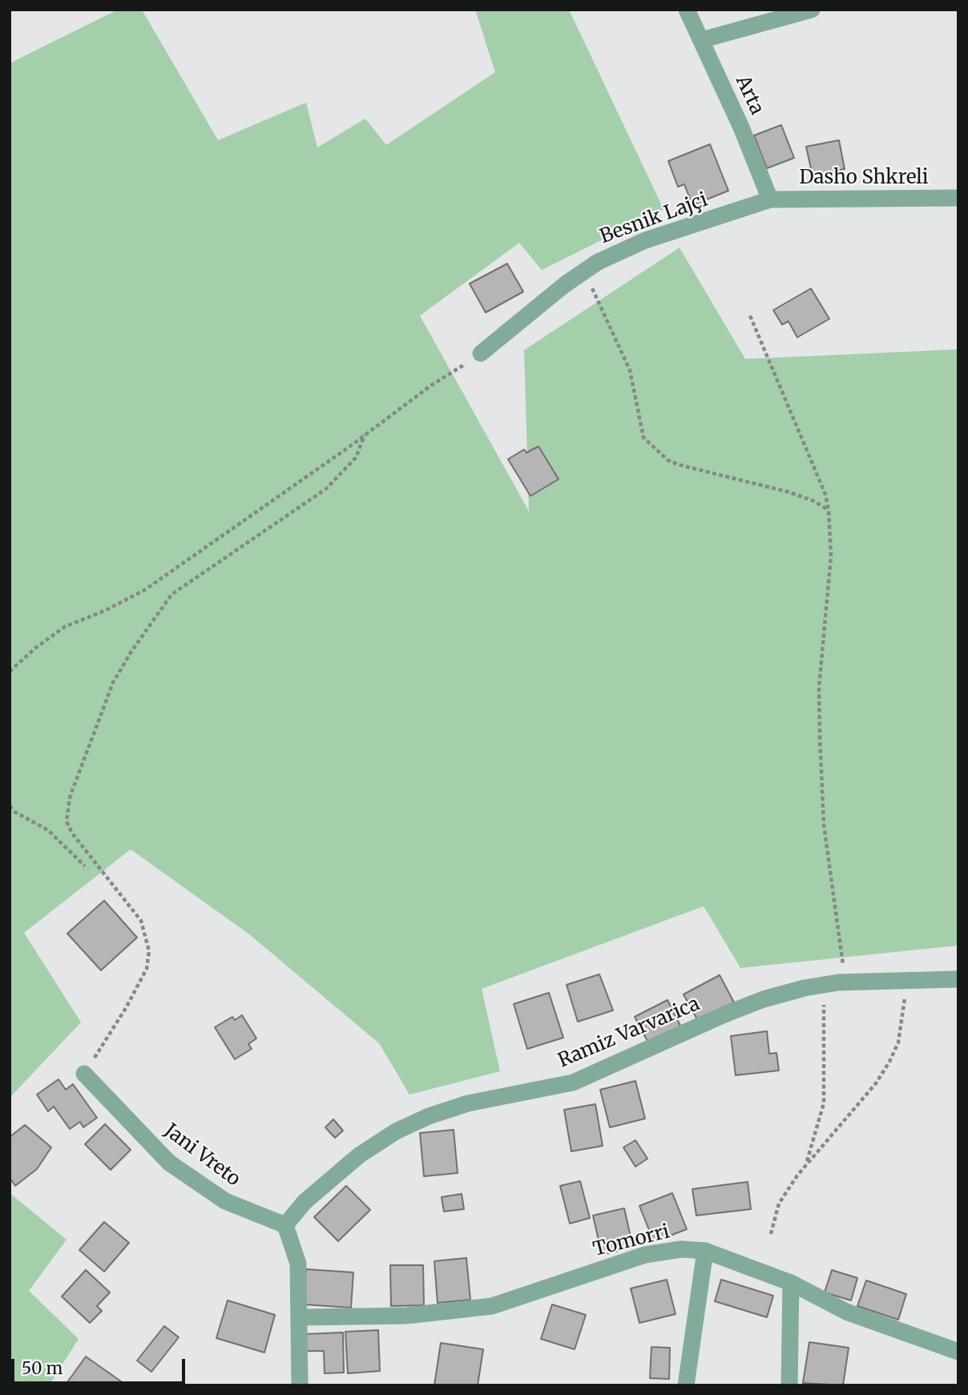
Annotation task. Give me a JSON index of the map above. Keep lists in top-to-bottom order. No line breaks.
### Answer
{"streets":{"street":["Arta","Dasho Shkreli","Besnik Lajçi","Ramiz Varvarica","Jani Vreto","Tomorri"]},"crossings":[["Arta","Dasho Shkreli"],["Arta","Besnik Lajçi"],["Dasho Shkreli","Besnik Lajçi"],["Ramiz Varvarica","Jani Vreto"]],"scale_bar":"50 m"}
